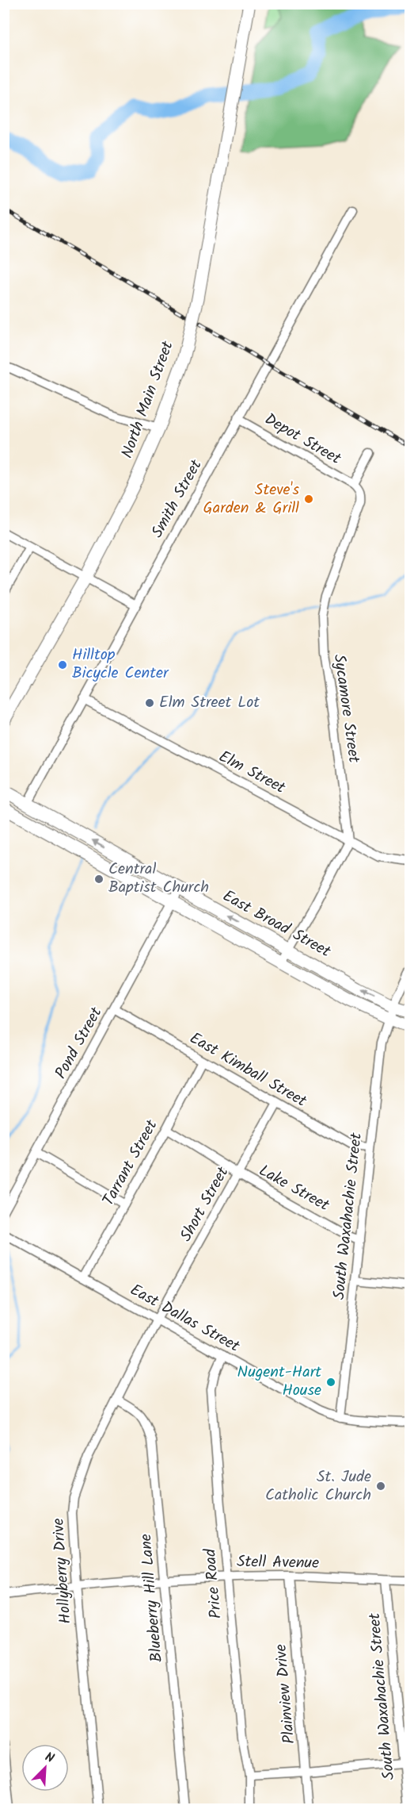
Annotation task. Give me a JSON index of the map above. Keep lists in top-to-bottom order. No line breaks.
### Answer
{"streets":{"main road":["North Main Street","East Broad Street"],"street":["Depot Street","Smith Street","Sycamore Street","Elm Street","Pond Street","East Kimball Street","Tarrant Street","Lake Street","Short Street","South Waxahachie Street","East Dallas Street","Stell Avenue","Hollyberry Drive","Price Road","Blueberry Hill Lane","Plainview Drive"]},"crossings":[["Depot Street","Smith Street"],["Depot Street","Sycamore Street"],["Smith Street","Elm Street"],["Smith Street","East Broad Street"],["Sycamore Street","Elm Street"],["East Broad Street","Pond Street"],["East Broad Street","South Waxahachie Street"],["Pond Street","East Kimball Street"],["East Kimball Street","Tarrant Street"],["East Kimball Street","Short Street"],["East Kimball Street","South Waxahachie Street"],["Tarrant Street","Lake Street"],["Tarrant Street","East Dallas Street"],["Lake Street","Short Street"],["Lake Street","South Waxahachie Street"],["Short Street","East Dallas Street"],["Short Street","Hollyberry Drive"],["South Waxahachie Street","East Dallas Street"],["South Waxahachie Street","Stell Avenue"],["East Dallas Street","Hollyberry Drive"],["East Dallas Street","Price Road"],["Stell Avenue","Hollyberry Drive"],["Stell Avenue","Price Road"],["Stell Avenue","Blueberry Hill Lane"],["Stell Avenue","Plainview Drive"],["Hollyberry Drive","Blueberry Hill Lane"]],"places":["Steve's Garden & Grill","Hilltop Bicycle Center","Elm Street Lot","Central Baptist Church","Nugent-Hart House","St. Jude Catholic Church"],"north":"top right"}
